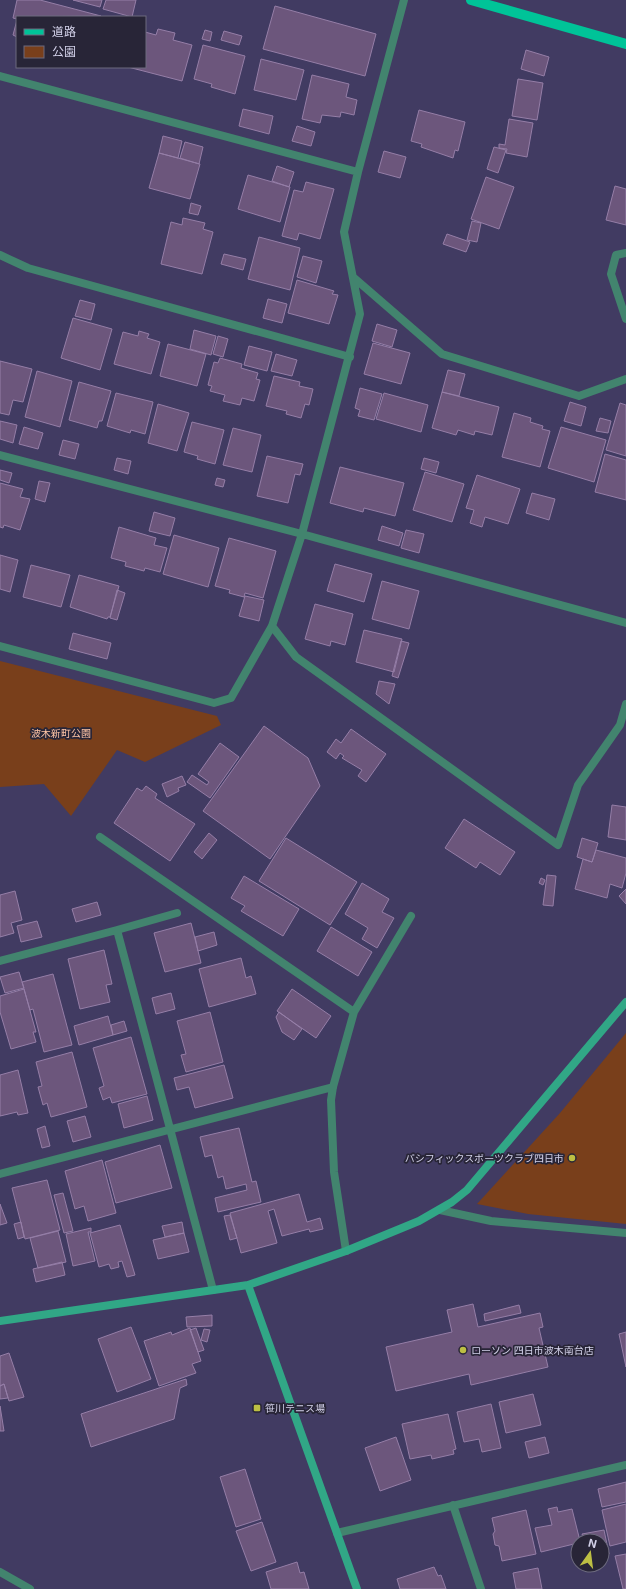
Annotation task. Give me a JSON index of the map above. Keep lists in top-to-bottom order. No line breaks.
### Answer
{"parks":["波木新町公園"],"places":{"other":["パシフィックスポーツクラブ四日市","ローソン 四日市波木南台店"],"transit":["笹川テニス場"]},"legend":["道路","公園"],"north":"top"}
